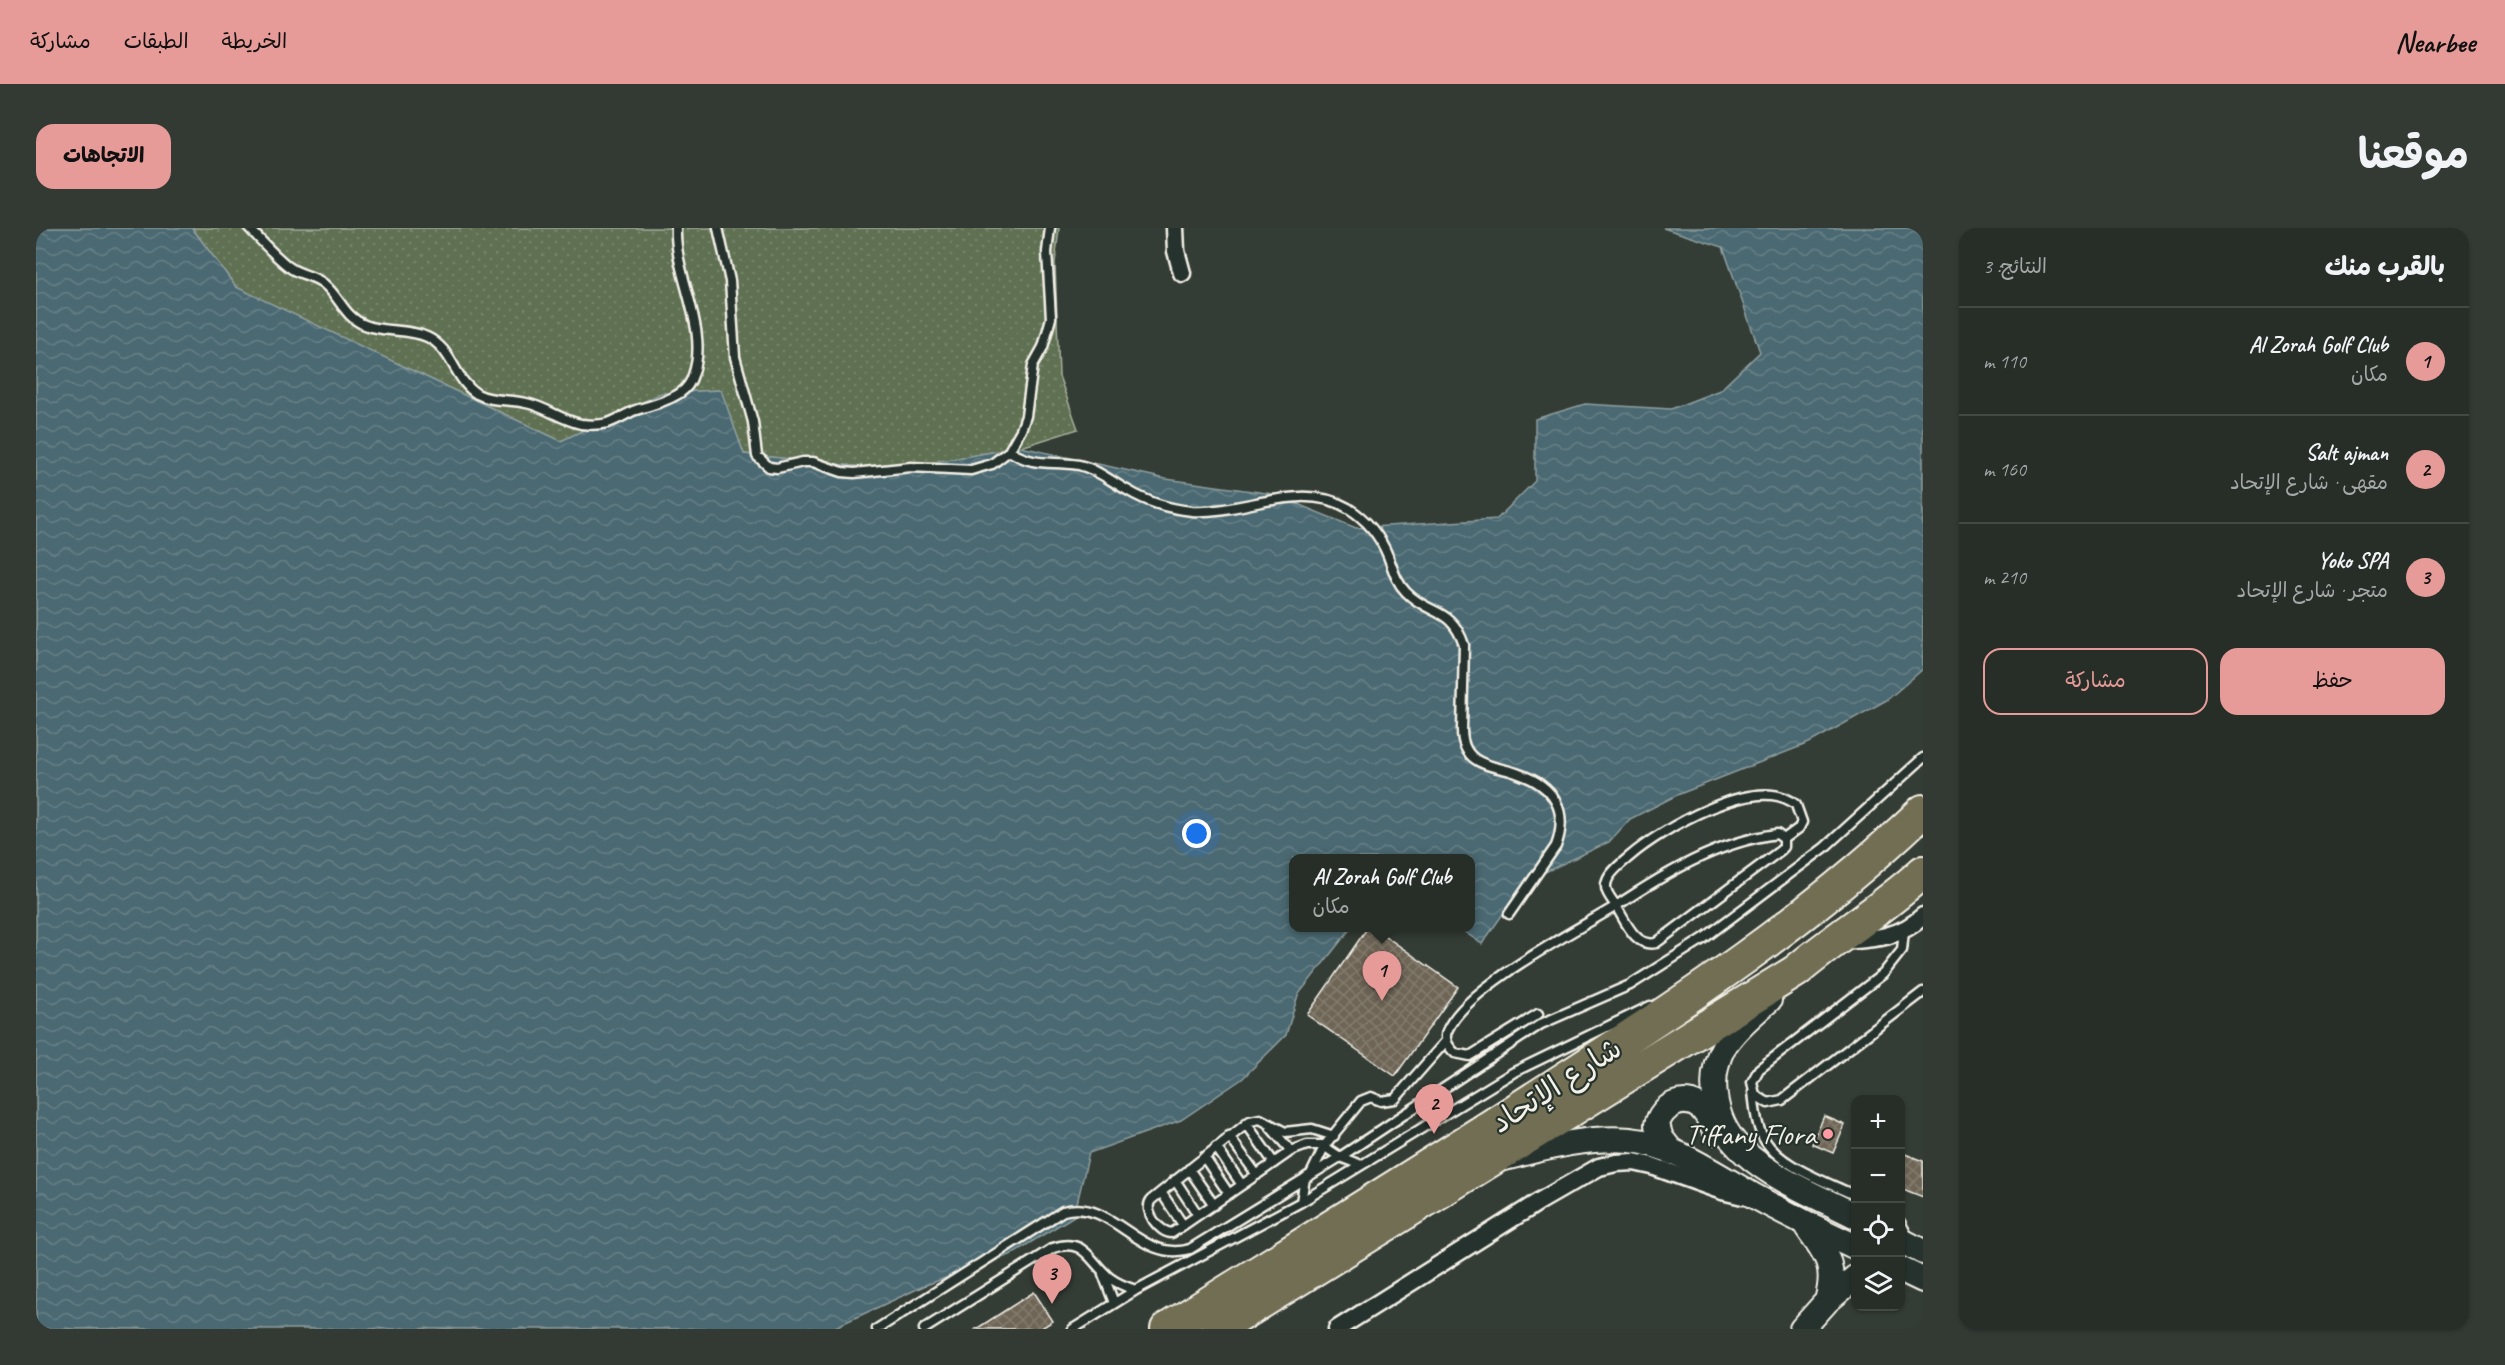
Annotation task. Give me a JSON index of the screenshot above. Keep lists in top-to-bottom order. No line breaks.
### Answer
{"streets":{"highway":["شارع الإتحاد"]},"places":["Tiffany Flora"],"page":{"header":"Nearbee","nav":["الخريطة","الطبقات","مشاركة"],"title":"موقعنا","buttons":["الاتجاهات",["حفظ","مشاركة"]],"heading":["بالقرب منك","النتائج: 3"],"list":[{"mark":"1","name":"Al Zorah Golf Club","note":"مكان","value":"110 m"},{"mark":"2","name":"Salt ajman","note":"مقهى · شارع الإتحاد","value":"160 m"},{"mark":"3","name":"Yoko SPA","note":"متجر · شارع الإتحاد","value":"210 m"}],"popup":["Al Zorah Golf Club","مكان"],"pins":["1","2","3"],"map_buttons":["+","−"]}}
